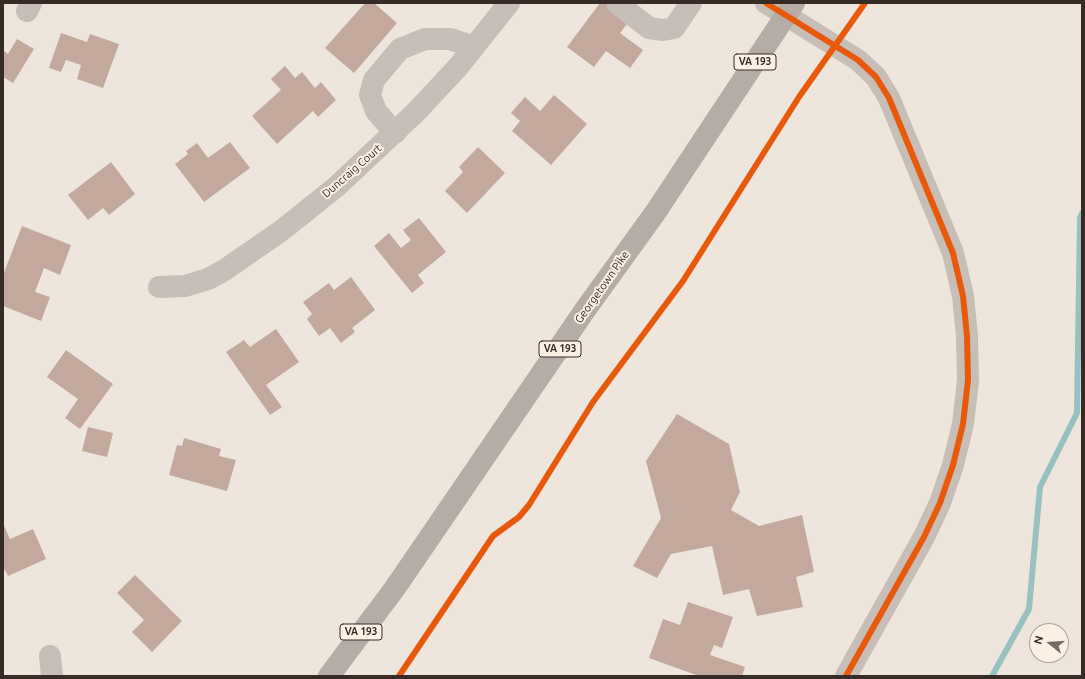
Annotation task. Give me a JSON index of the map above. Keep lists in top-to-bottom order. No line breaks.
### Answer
{"streets":{"main road":["VA 193","Georgetown Pike"],"street":["Duncraig Court"]},"north":"left"}
